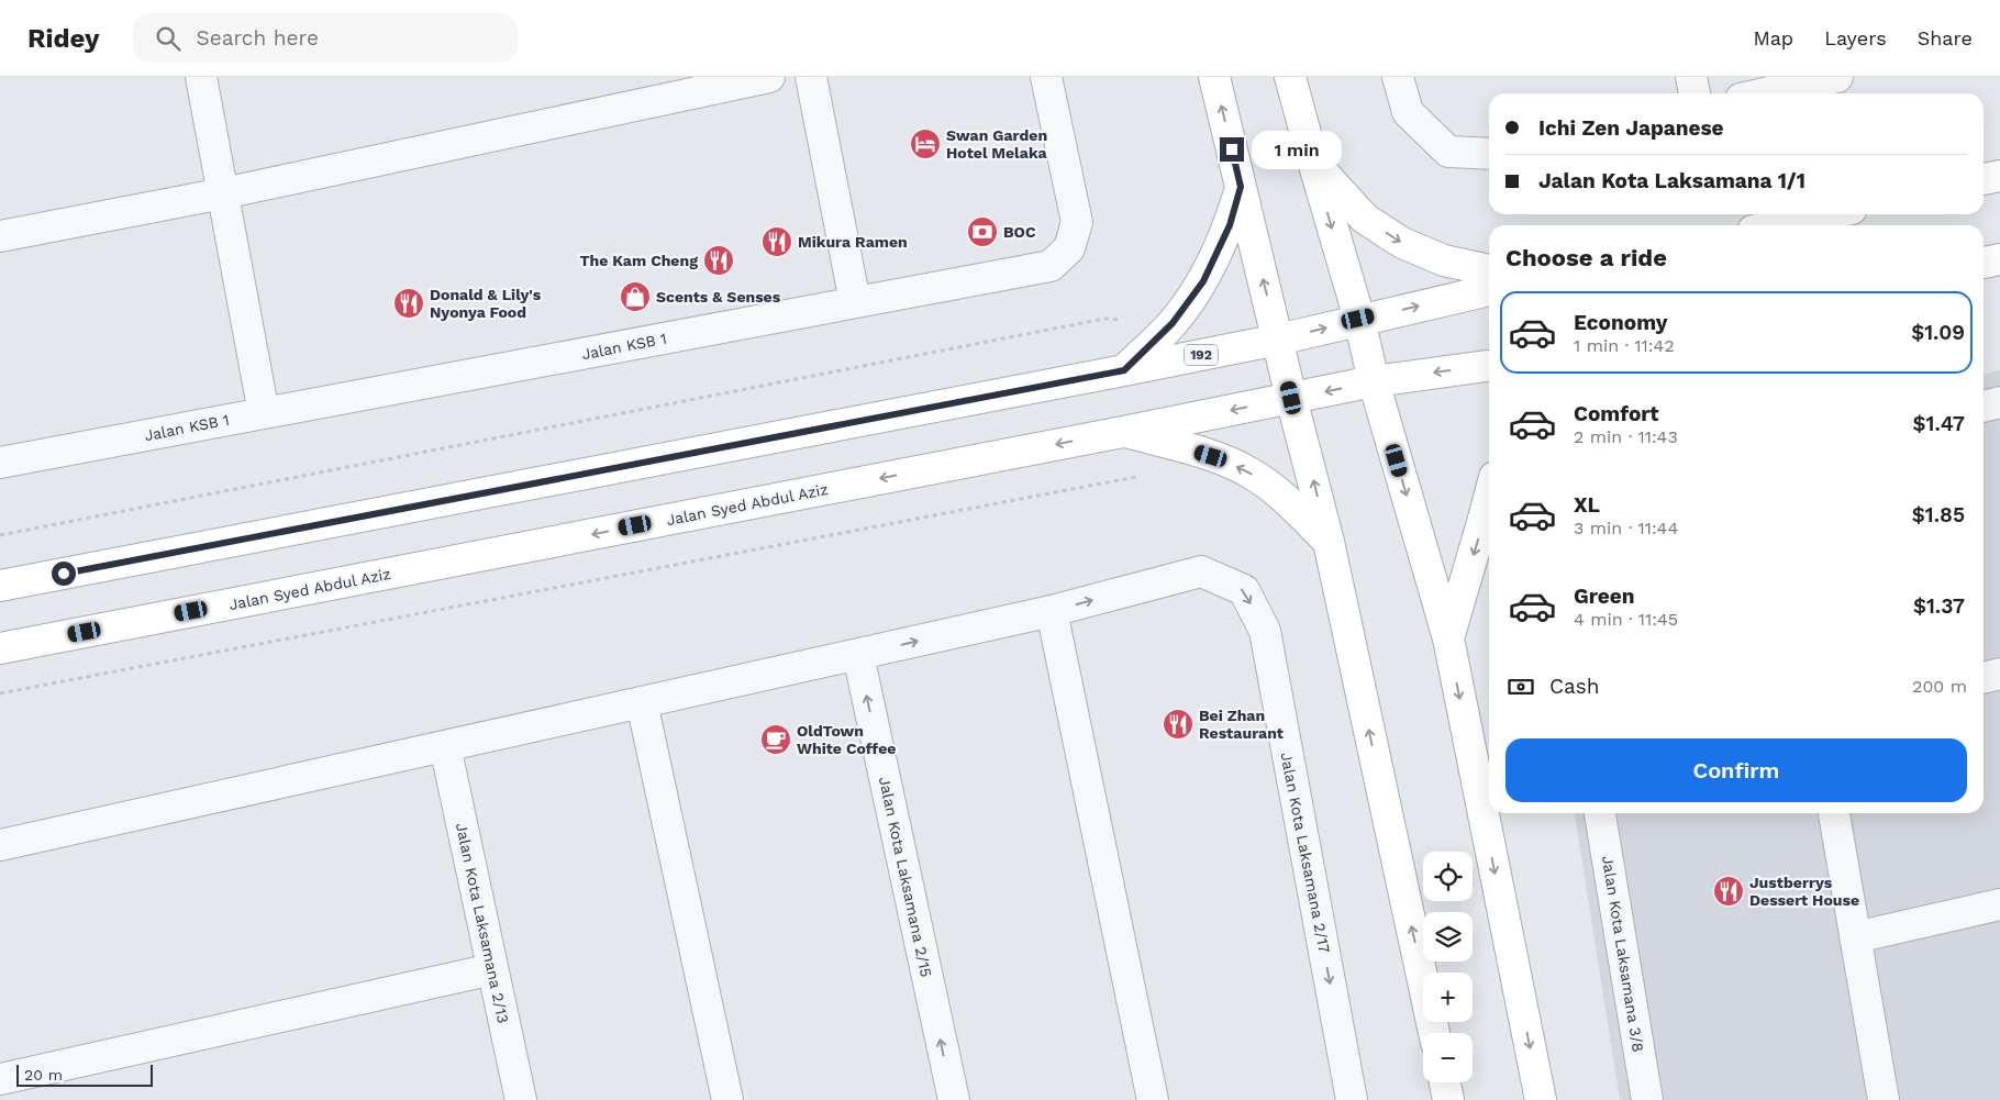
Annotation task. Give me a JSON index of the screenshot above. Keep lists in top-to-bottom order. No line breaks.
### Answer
{"streets":{"main road":["192","Jalan Syed Abdul Aziz"],"street":["Jalan KSB 1","Jalan Kota Laksamana 2/17","Jalan Kota Laksamana 2/15","Jalan Kota Laksamana 2/13","Jalan Kota Laksamana 3/8"]},"places":{"hotel":["Swan Garden Hotel Melaka"],"bank":["BOC"],"restaurant":["Mikura Ramen","The Kam Cheng","Donald & Lily's Nyonya Food","Bei Zhan Restaurant","Justberrys Dessert House"],"shop":["Scents & Senses"],"cafe":["OldTown White Coffee"]},"scale_bar":"20 m","page":{"header":"Ridey","search":"Search here","nav":["Map","Layers","Share"],"banner":["Ichi Zen Japanese","Jalan Kota Laksamana 1/1"],"bubble":"1 min","heading":"Choose a ride","list":[{"name":"Economy","note":"1 min · 11:42","value":"$1.09"},{"name":"Comfort","note":"2 min · 11:43","value":"$1.47"},{"name":"XL","note":"3 min · 11:44","value":"$1.85"},{"name":"Green","note":"4 min · 11:45","value":"$1.37"}],"pay":["Cash","200 m"],"buttons":"Confirm","map_buttons":["+","−"],"scale":"20 m"}}
